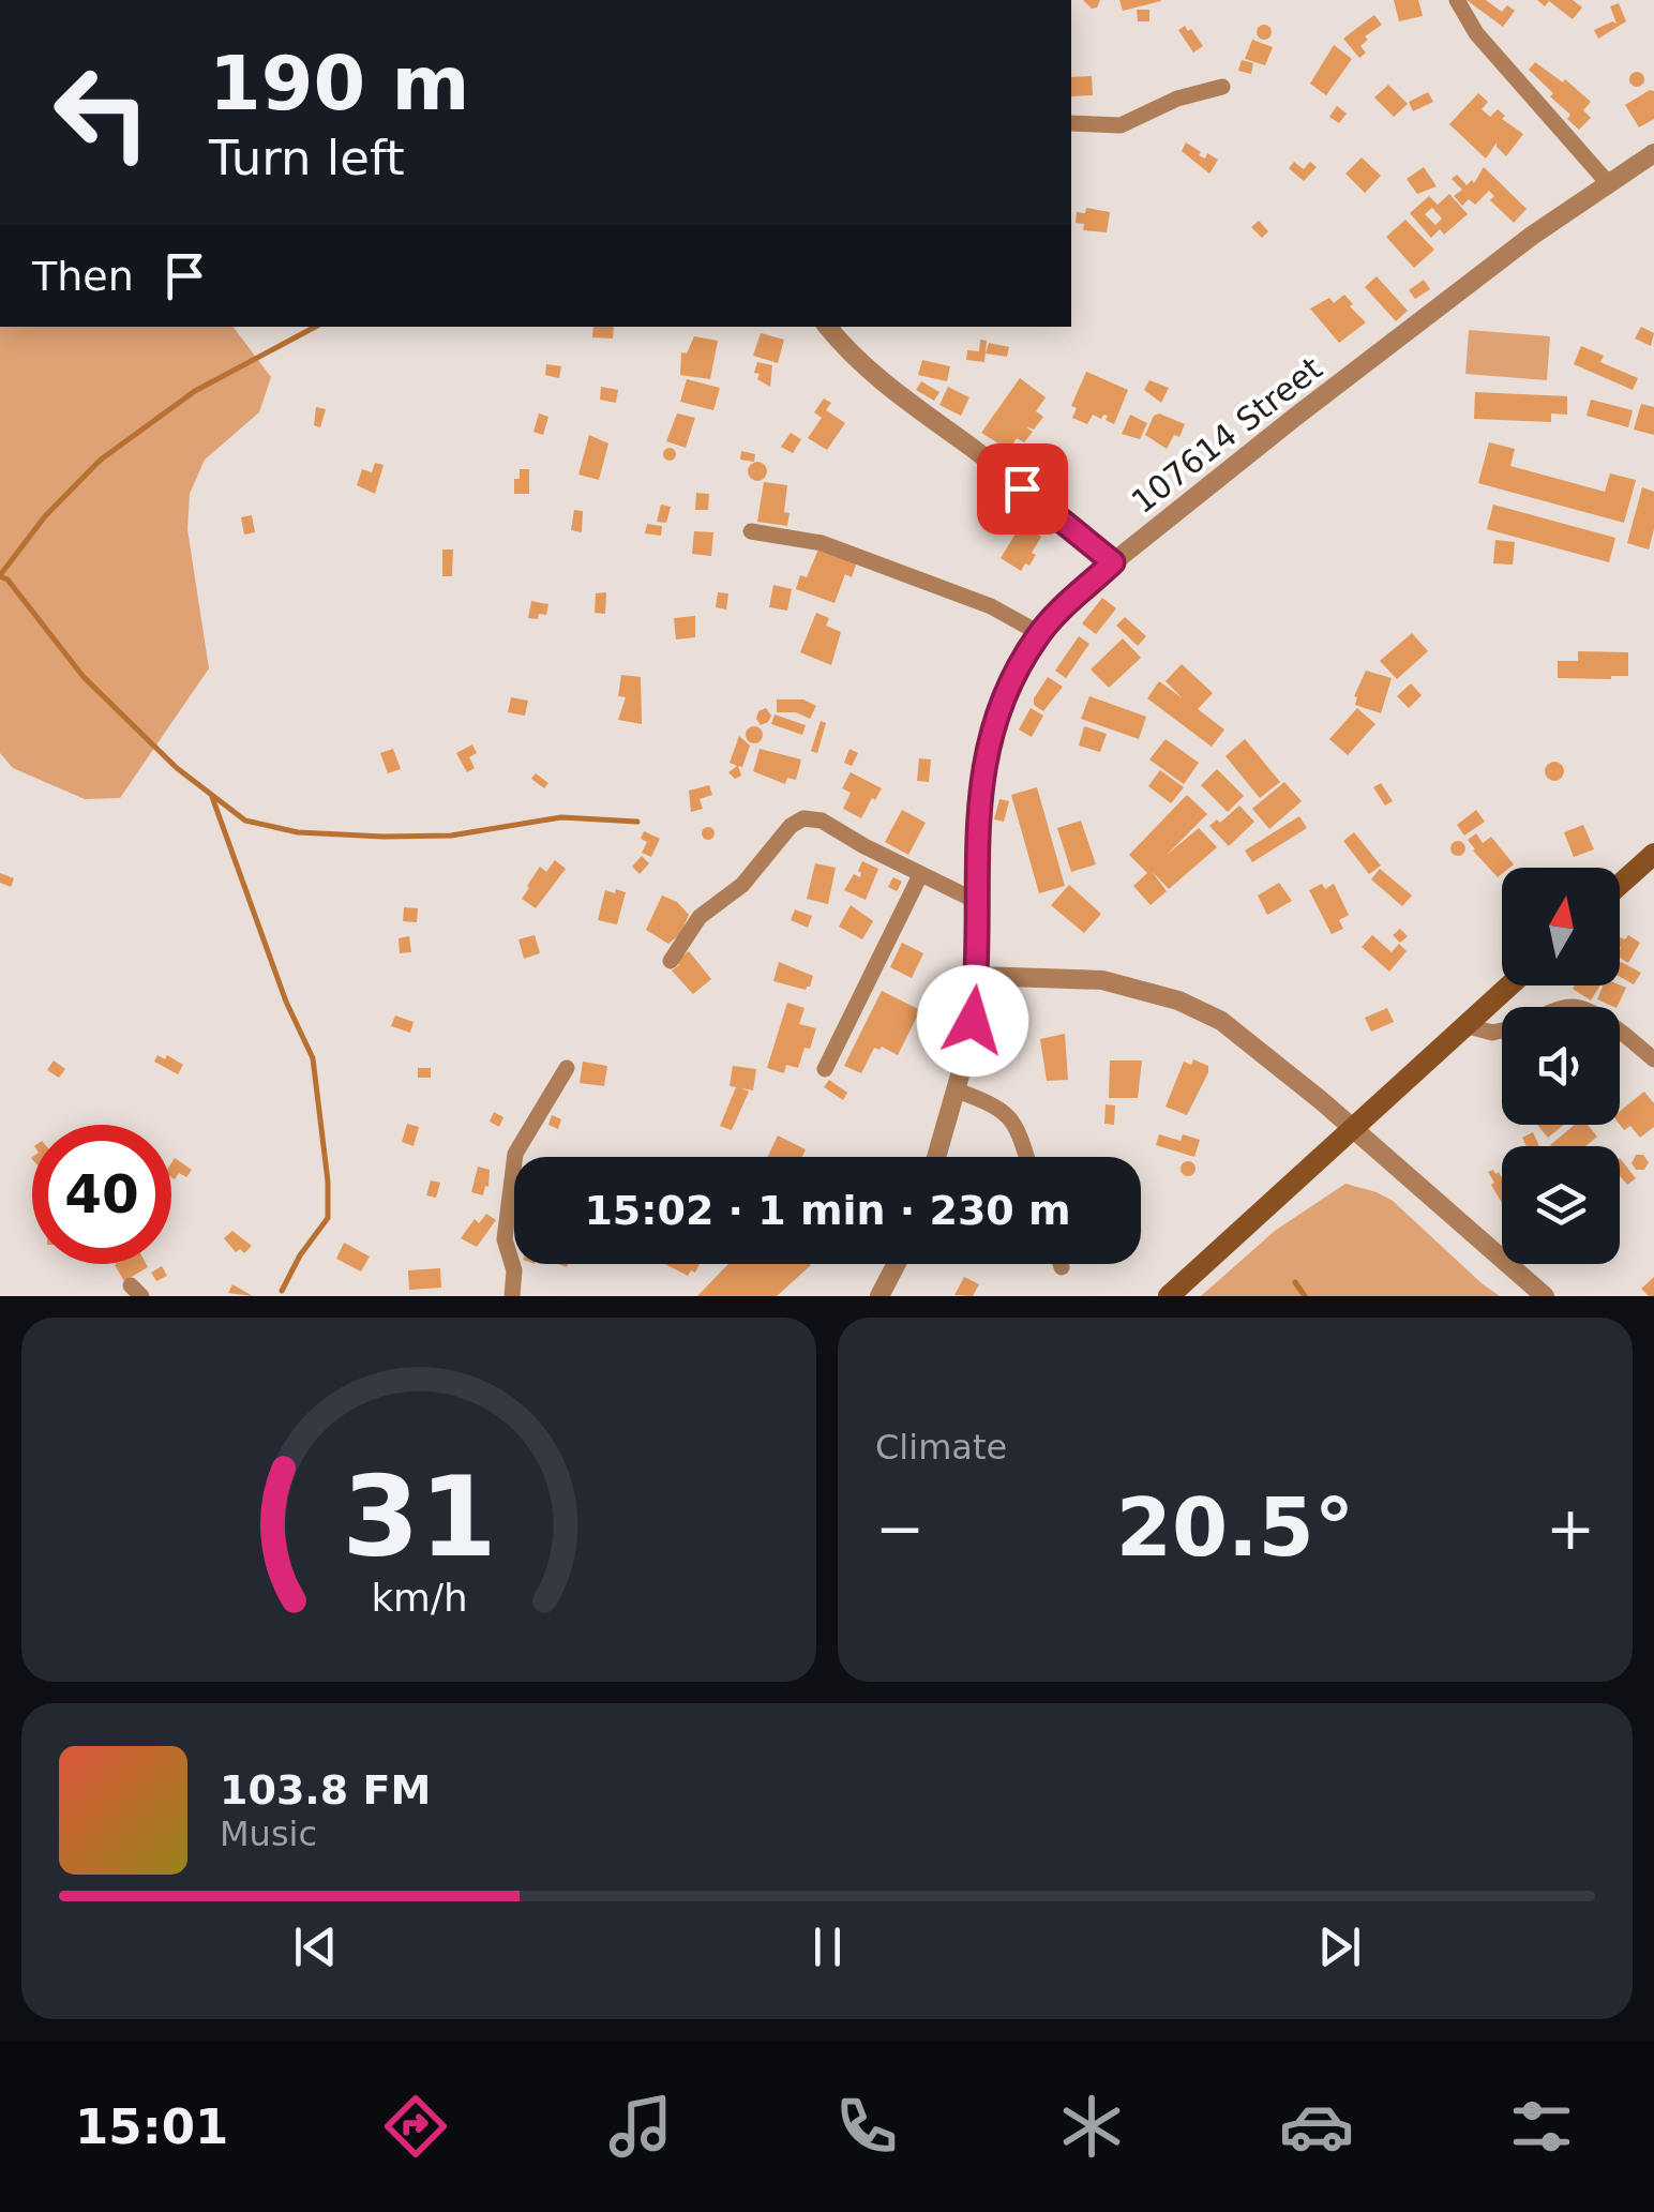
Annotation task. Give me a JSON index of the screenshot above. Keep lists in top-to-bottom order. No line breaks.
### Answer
{"streets":{"street":["107614 Street"]},"north":"top","page":{"turn":["190 m","Turn left"],"then":"Then","limit":"40","trip":"15:02 · 1 min · 230 m","tile":"Climate","heat":["−","20.5°","+"],"song":["103.8 FM","Music"],"tabs":"15:01","gauge":["31","km/h"]}}
